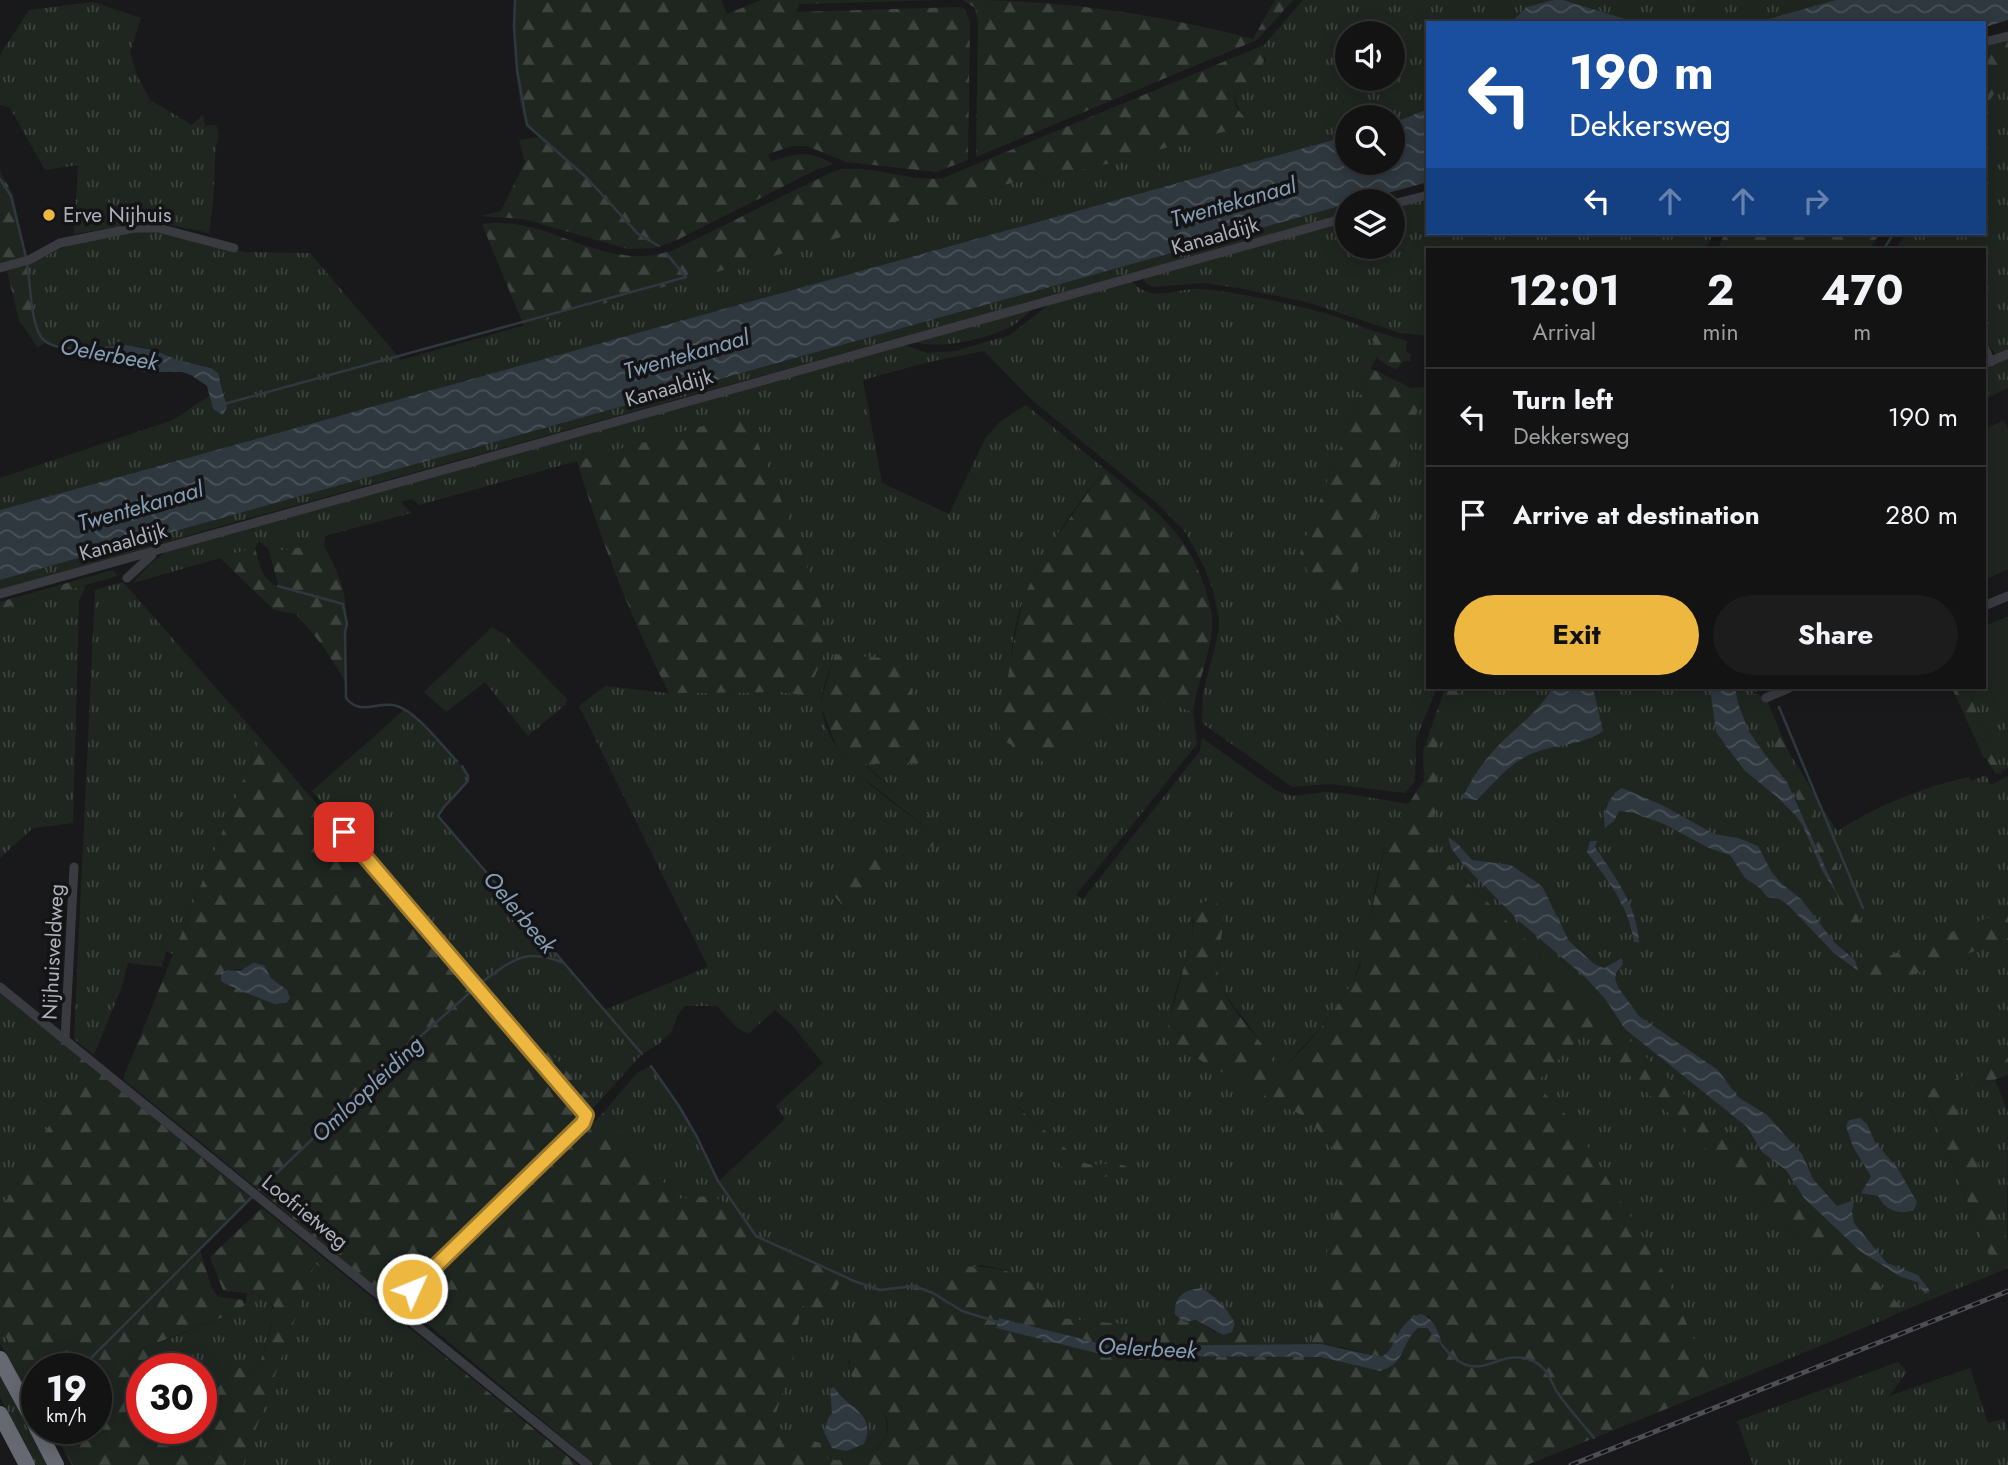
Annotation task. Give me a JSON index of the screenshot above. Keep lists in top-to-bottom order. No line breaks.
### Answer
{"streets":{"street":["Kanaaldijk","Nijhuisveldweg","Loofrietweg"]},"crossings":[["Nijhuisveldweg","Loofrietweg"]],"water":["Twentekanaal","Oelerbeek","Omloopleiding"],"places":["Erve Nijhuis"],"page":{"turn":["190 m","Dekkersweg"],"eta":["12:01","Arrival","2","min","470","m"],"list":[{"name":"Turn left","note":"Dekkersweg","value":"190 m"},{"name":"Arrive at destination","value":"280 m"}],"buttons":["Exit","Share"],"speed":"19 km/h","limit":"30"}}
